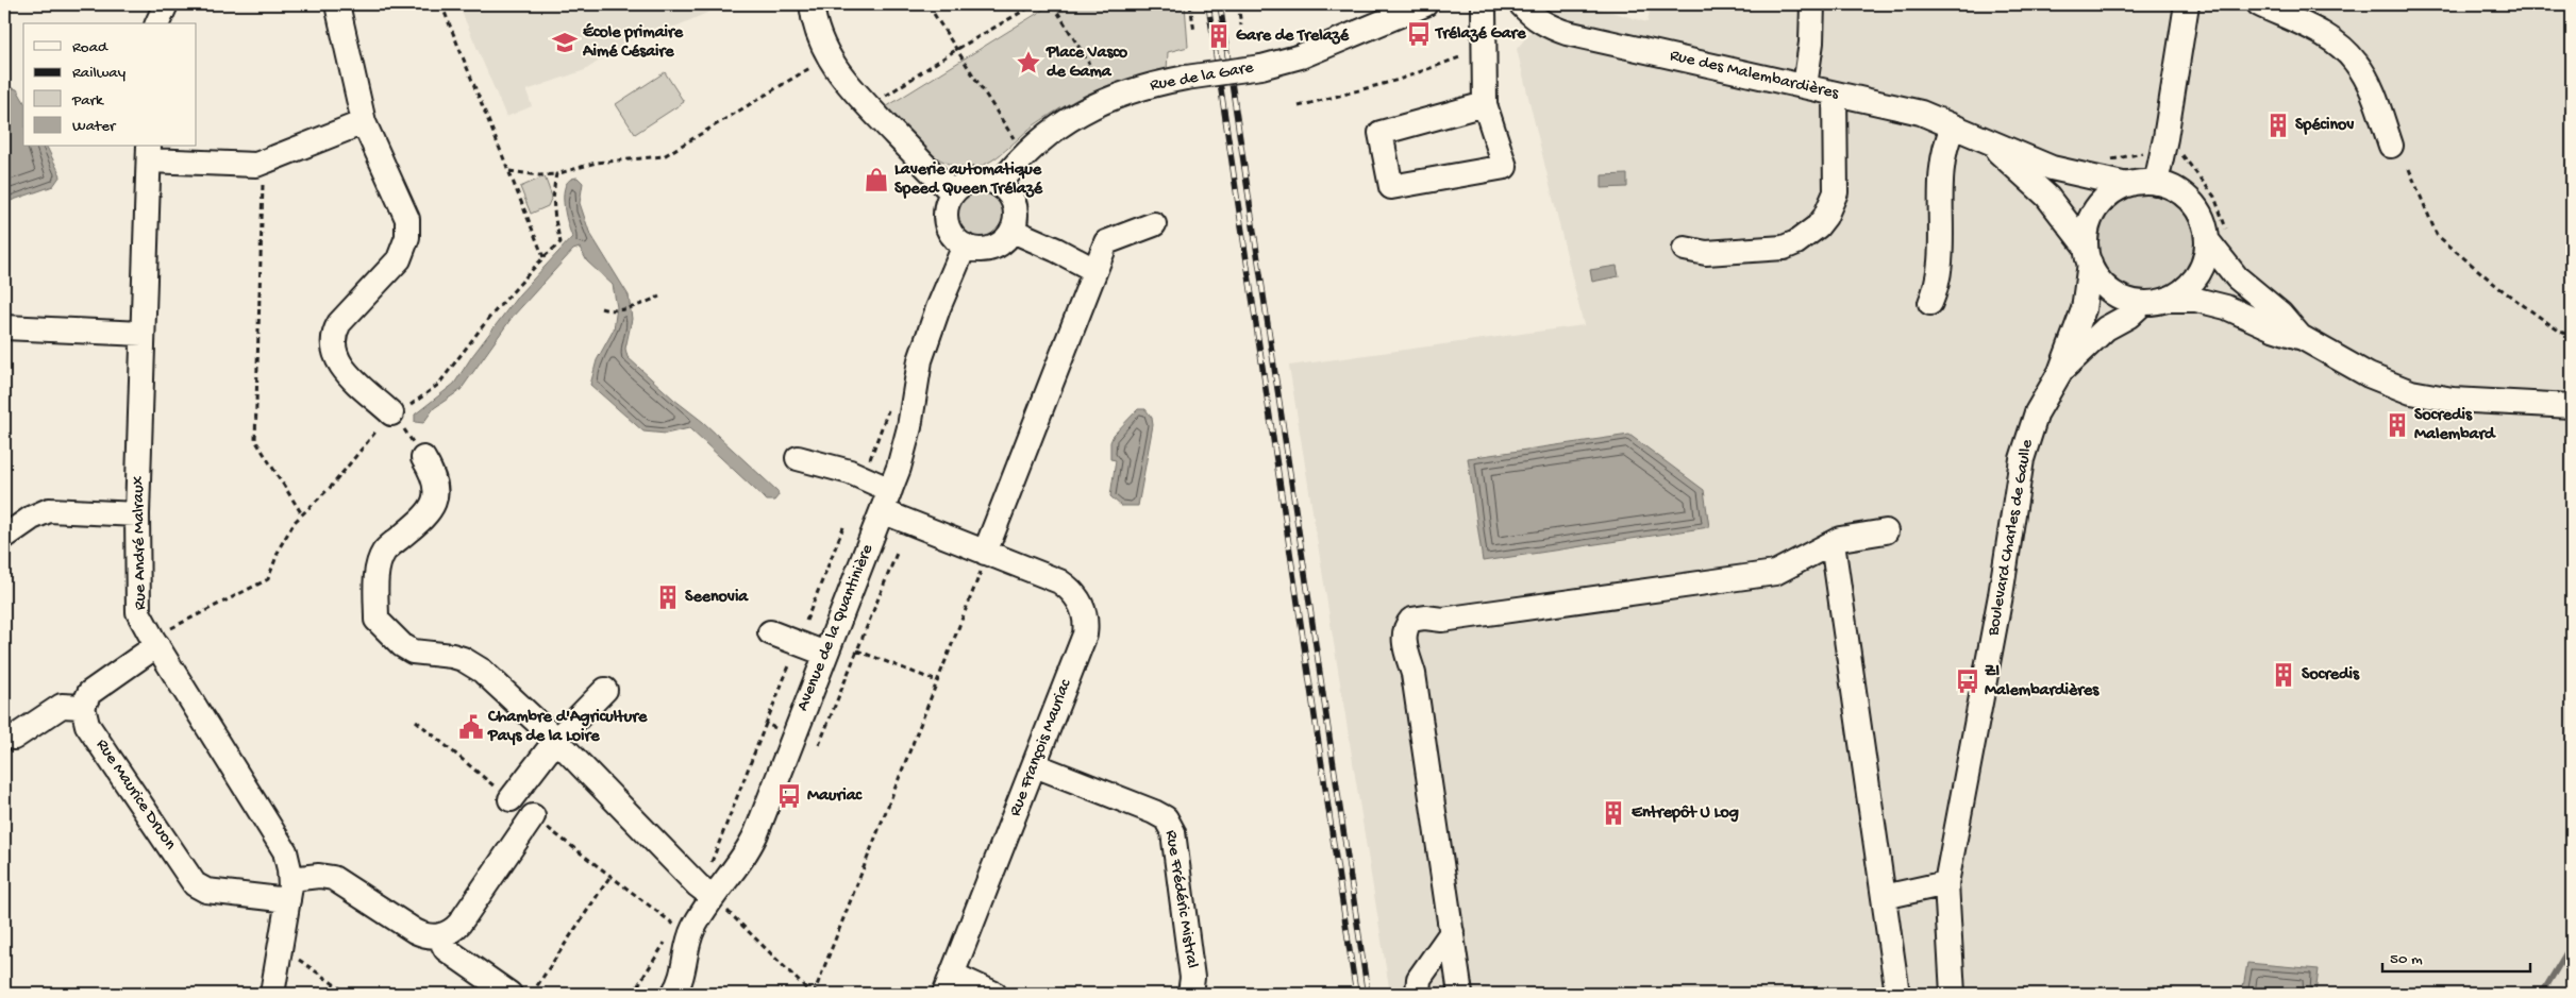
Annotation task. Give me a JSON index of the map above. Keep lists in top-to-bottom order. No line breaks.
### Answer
{"streets":{"street":["Rue des Malembardières","Rue de la Gare","Boulevard Charles de Gaulle","Rue André Malraux","Avenue de la Quantinière","Rue François Mauriac","Rue Maurice Druon","Rue Frédéric Mistral"]},"crossings":[["Rue des Malembardières","Boulevard Charles de Gaulle"],["Rue de la Gare","Avenue de la Quantinière"],["Rue André Malraux","Rue Maurice Druon"],["Avenue de la Quantinière","Rue François Mauriac"],["Rue François Mauriac","Rue Frédéric Mistral"]],"places":{"bus stop":["Trélazé Gare","ZI Malembardières","Mauriac"],"building":["Gare de Trelazé","Spécinov","Socredis Malembard","Seenovia","Socredis","Entrepôt U Log"],"school or university":["École primaire Aimé Césaire"],"place":["Place Vasco de Gama"],"shop":["Laverie automatique Speed Queen Trélazé"],"public building":["Chambre d'Agriculture Pays de la Loire"]},"legend":["Road","Railway","Park","Water"],"scale_bar":"50 m"}
